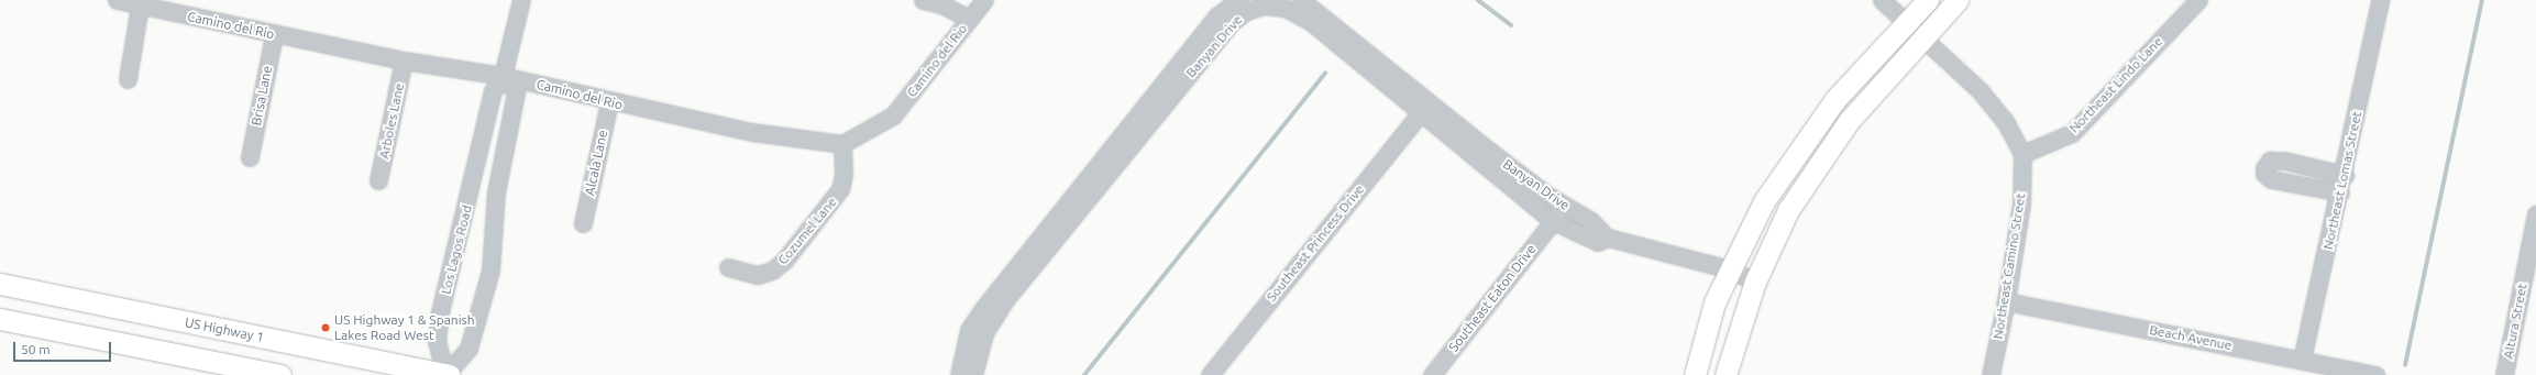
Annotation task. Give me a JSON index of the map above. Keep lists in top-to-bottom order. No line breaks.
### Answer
{"streets":{"main road":["US Highway 1"],"street":["Camino del Rio","Banyan Drive","Northeast Lindo Lane","Brisa Lane","Arboles Lane","Alcala Lane","Northeast Lomas Street","Cozumel Lane","Southeast Princess Drive","Los Lagos Road","Northeast Camino Street","Southeast Eaton Drive","Altura Street","Beach Avenue"]},"crossings":[["Camino del Rio","Brisa Lane"],["Camino del Rio","Arboles Lane"],["Camino del Rio","Alcala Lane"],["Camino del Rio","Cozumel Lane"],["Camino del Rio","Los Lagos Road"],["Banyan Drive","Southeast Princess Drive"],["Banyan Drive","Southeast Eaton Drive"],["Northeast Lindo Lane","Northeast Camino Street"],["Northeast Lomas Street","Beach Avenue"],["Los Lagos Road","US Highway 1"],["Northeast Camino Street","Beach Avenue"]],"places":["US Highway 1 & Spanish Lakes Road West"],"scale_bar":"50 m"}
